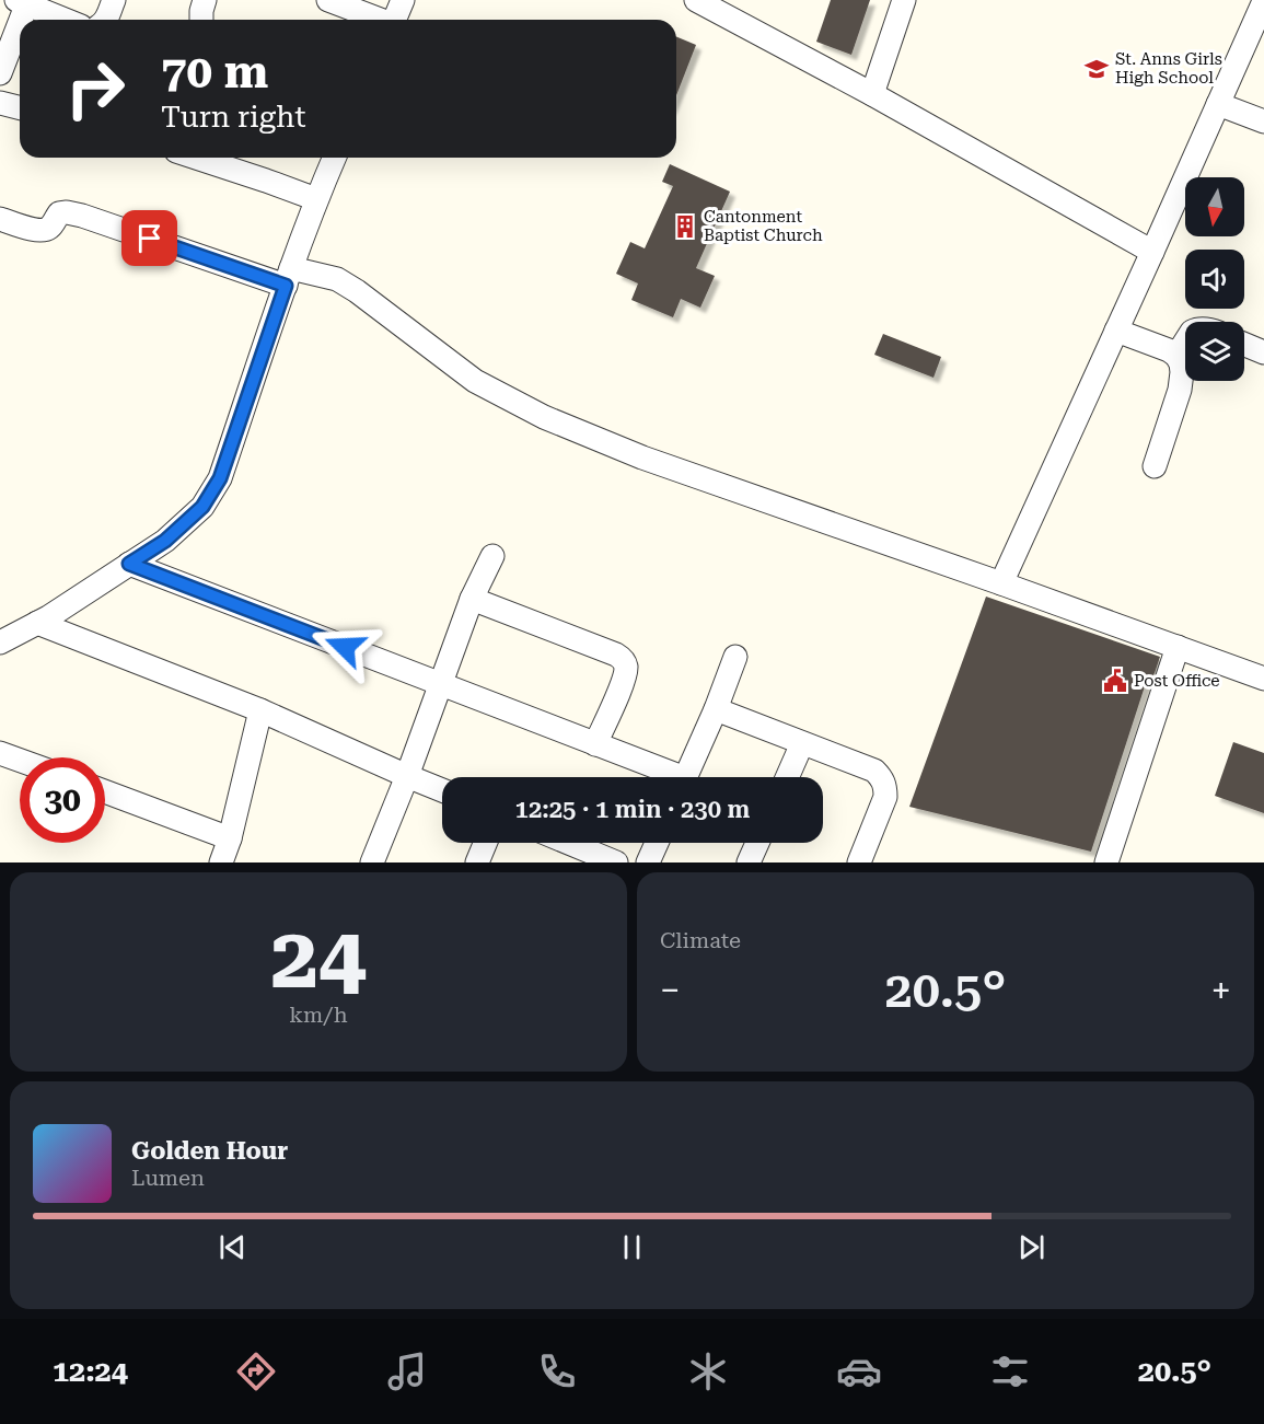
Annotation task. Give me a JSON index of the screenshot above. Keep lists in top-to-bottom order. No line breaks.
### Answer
{"places":{"school or university":["St. Anns Girls High School"],"building":["Cantonment Baptist Church"],"public building":["Post Office"]},"north":"bottom","page":{"turn":["70 m","Turn right"],"limit":"30","trip":"12:25 · 1 min · 230 m","tile":[["24","km/h"],"Climate"],"heat":["−","20.5°","+"],"song":["Golden Hour","Lumen"],"tabs":["12:24","20.5°"]}}
